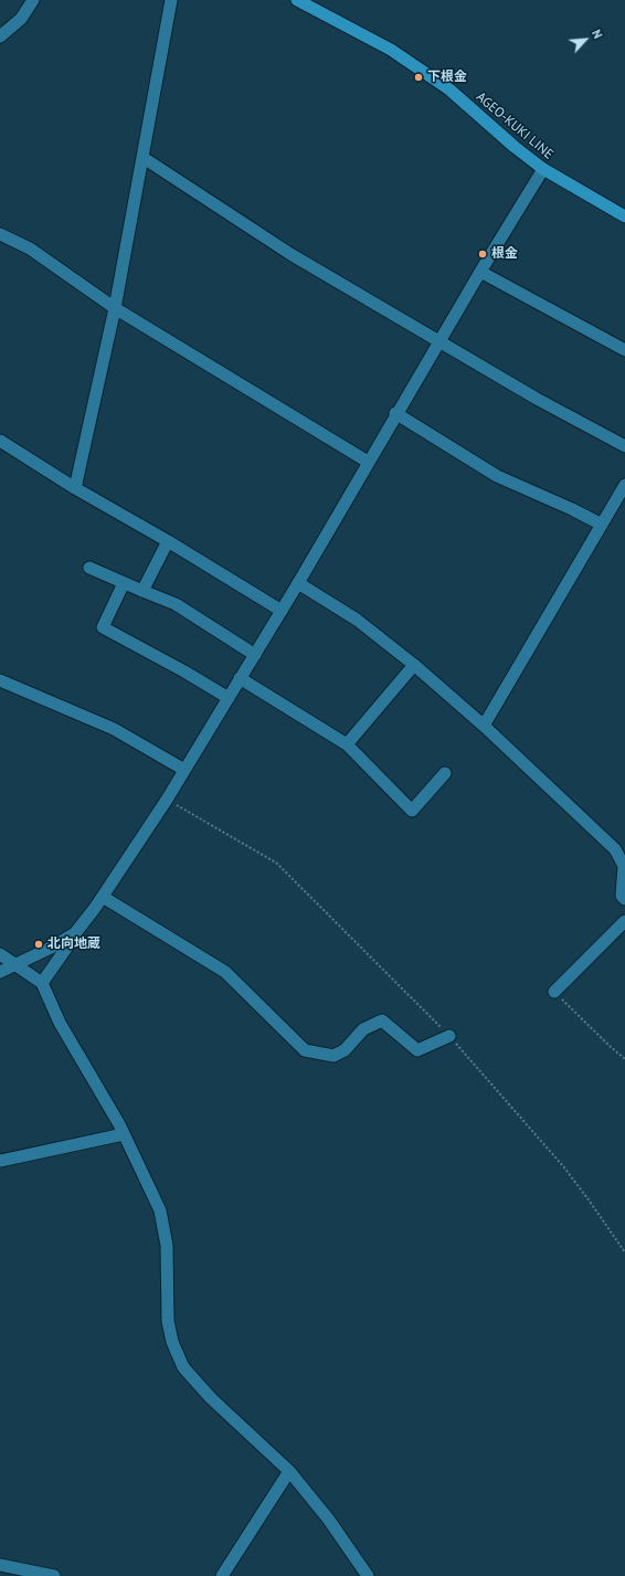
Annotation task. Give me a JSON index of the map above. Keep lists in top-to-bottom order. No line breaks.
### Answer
{"streets":{"main road":["AGEO-KUKI LINE"]},"places":["下根金","根金","北向地蔵"],"north":"top right"}
